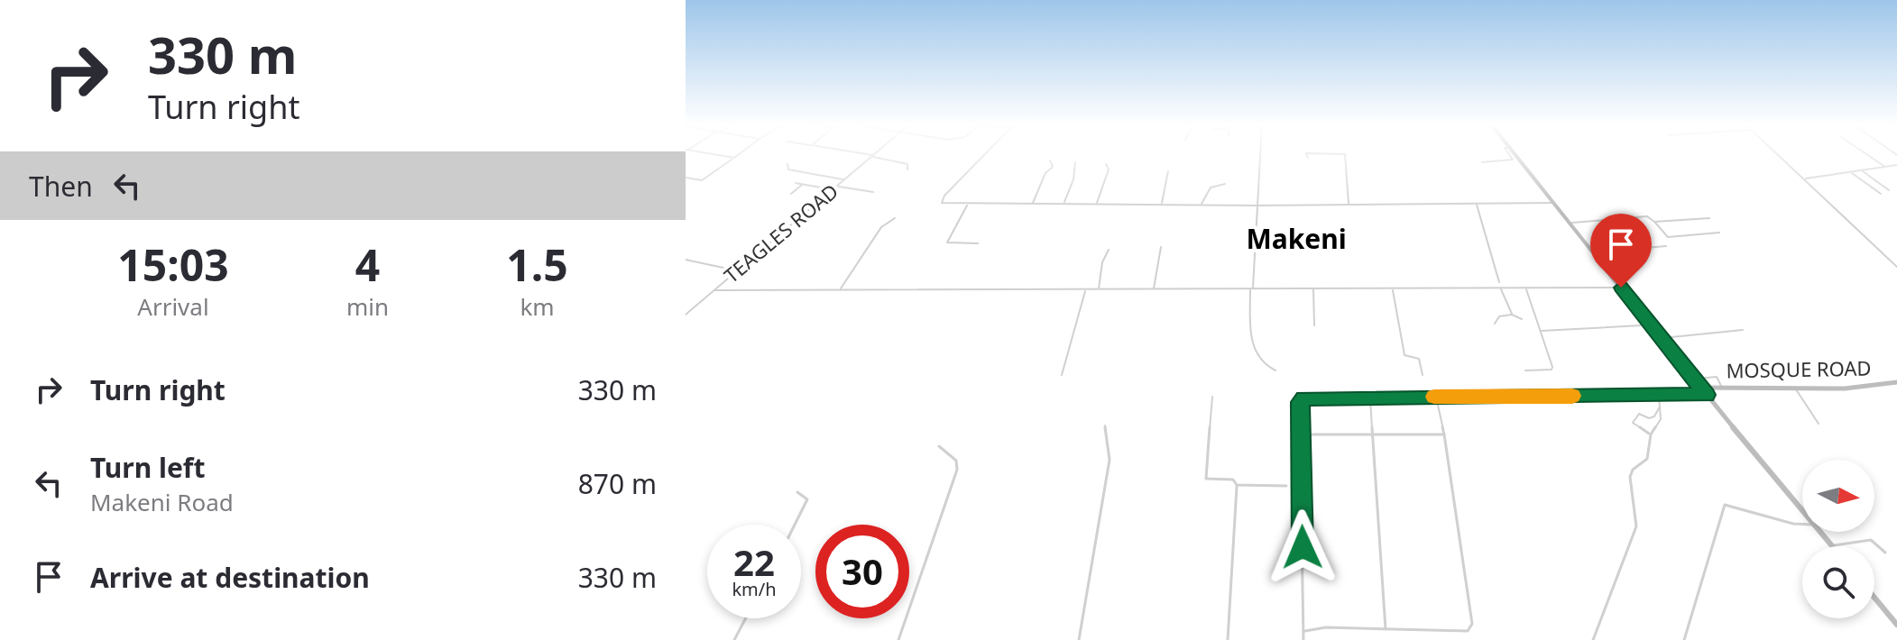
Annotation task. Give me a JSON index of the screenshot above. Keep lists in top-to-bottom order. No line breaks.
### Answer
{"streets":{"main road":["MOSQUE ROAD"],"street":["TEAGLES ROAD"]},"districts":["Makeni"],"north":"right","page":{"turn":["330 m","Turn right"],"then":"Then","eta":["15:03","Arrival","4","min","1.5","km"],"list":[{"name":"Turn right","value":"330 m"},{"name":"Turn left","note":"Makeni Road","value":"870 m"},{"name":"Arrive at destination","value":"330 m"}],"speed":"22 km/h","limit":"30"}}
